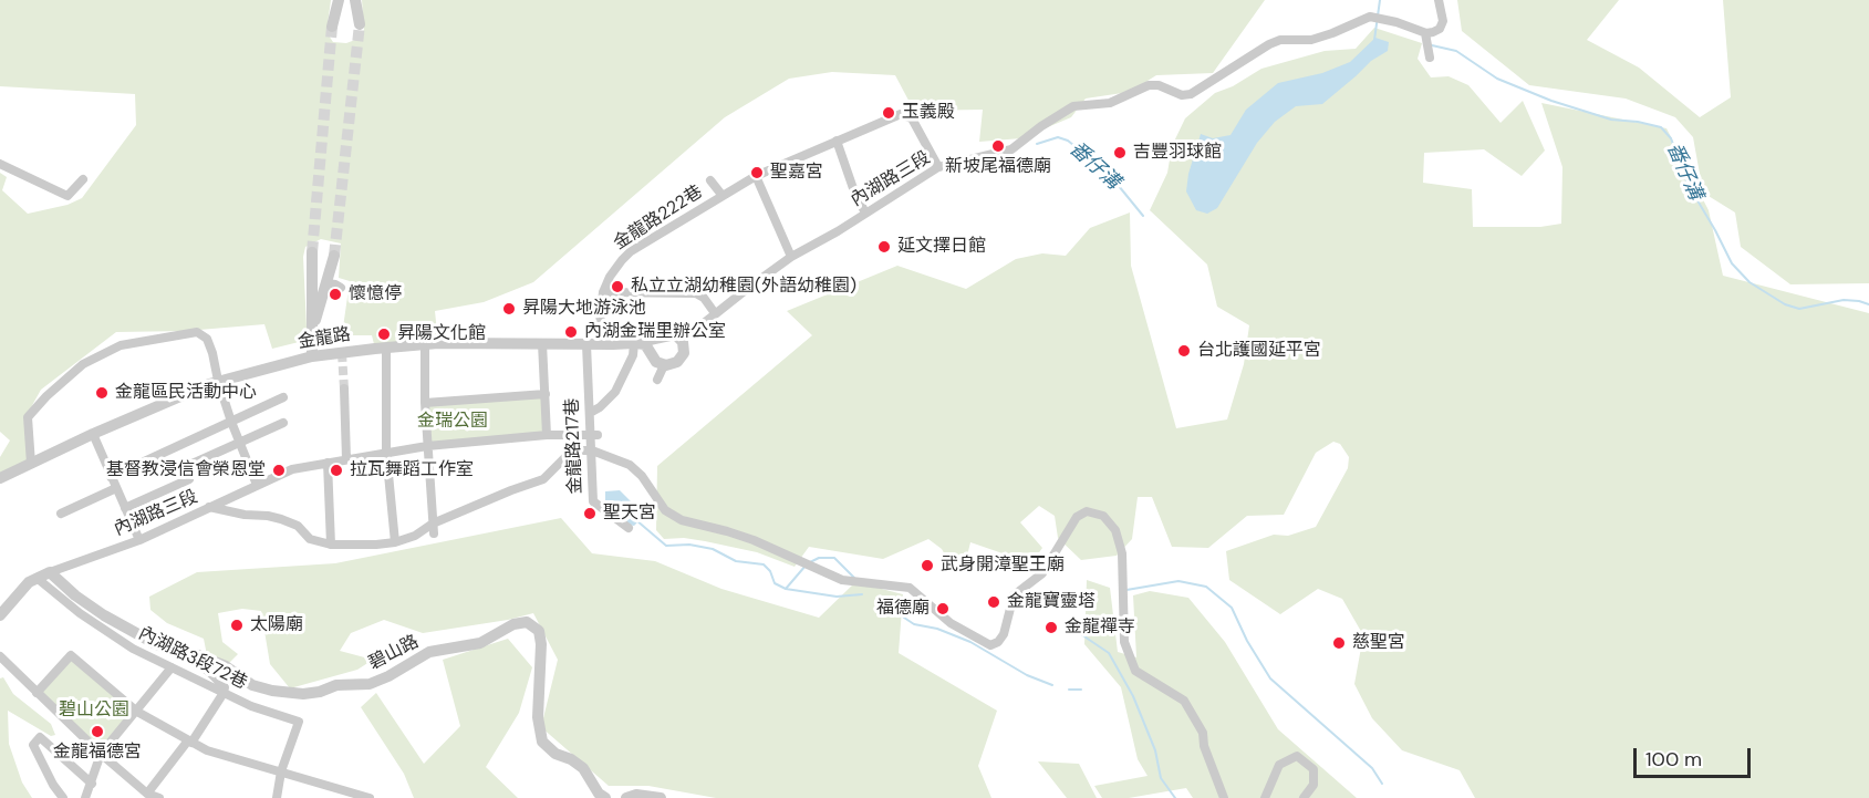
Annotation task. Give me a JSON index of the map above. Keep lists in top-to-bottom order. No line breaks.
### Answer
{"streets":{"street":["內湖路三段","金龍路222巷","金龍路","金龍路217巷","碧山路","內湖路3段72巷"]},"crossings":[["內湖路三段","金龍路222巷"],["內湖路三段","金龍路"],["內湖路三段","碧山路"],["內湖路三段","內湖路3段72巷"],["金龍路222巷","金龍路"],["金龍路222巷","金龍路217巷"],["金龍路","金龍路217巷"]],"water":["番仔溝"],"parks":["金瑞公園","碧山公園"],"places":["玉義殿","新坡尾福德廟","吉豐羽球館","聖嘉宮","延文擇日館","私立立湖幼稚園(外語幼稚園)","懷憶停","昇陽大地游泳池","內湖金瑞里辦公室","昇陽文化館","台北護國延平宮","金龍區民活動中心","基督教浸信會榮恩堂","拉瓦舞蹈工作室","聖天宮","武身開漳聖王廟","金龍寶靈塔","福德廟","太陽廟","金龍禪寺","慈聖宮","金龍福德宮"],"scale_bar":"100 m"}
